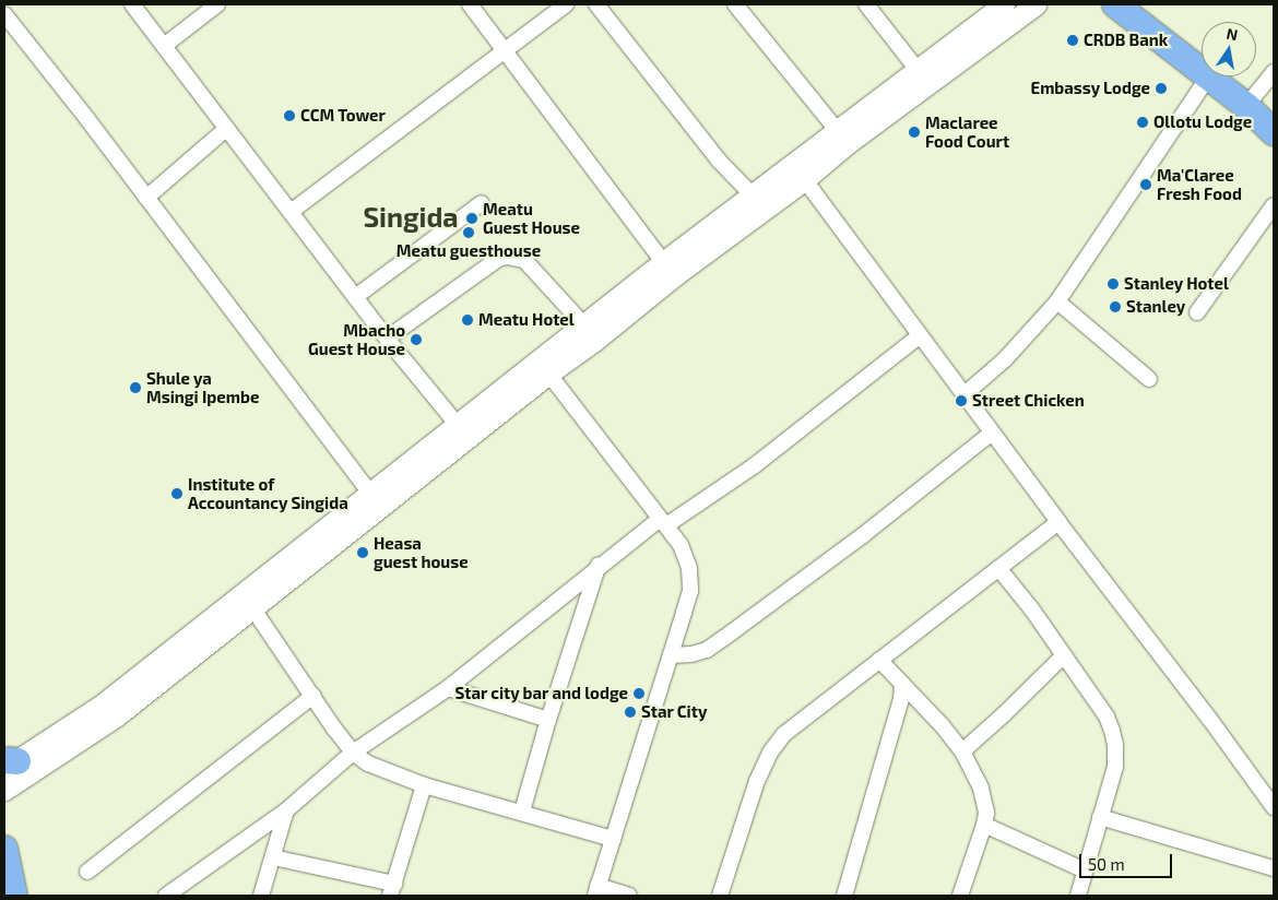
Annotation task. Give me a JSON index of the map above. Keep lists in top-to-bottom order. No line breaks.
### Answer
{"districts":["Singida"],"places":["CRDB Bank","Embassy Lodge","CCM Tower","Ollotu Lodge","Maclaree Food Court","Ma'Claree Fresh Food","Meatu Guest House","Meatu guesthouse","Stanley Hotel","Stanley","Meatu Hotel","Mbacho Guest House","Shule ya Msingi Ipembe","Street Chicken","Institute of Accountancy Singida","Heasa guest house","Star city bar and lodge","Star City"],"scale_bar":"50 m","north":"top"}
